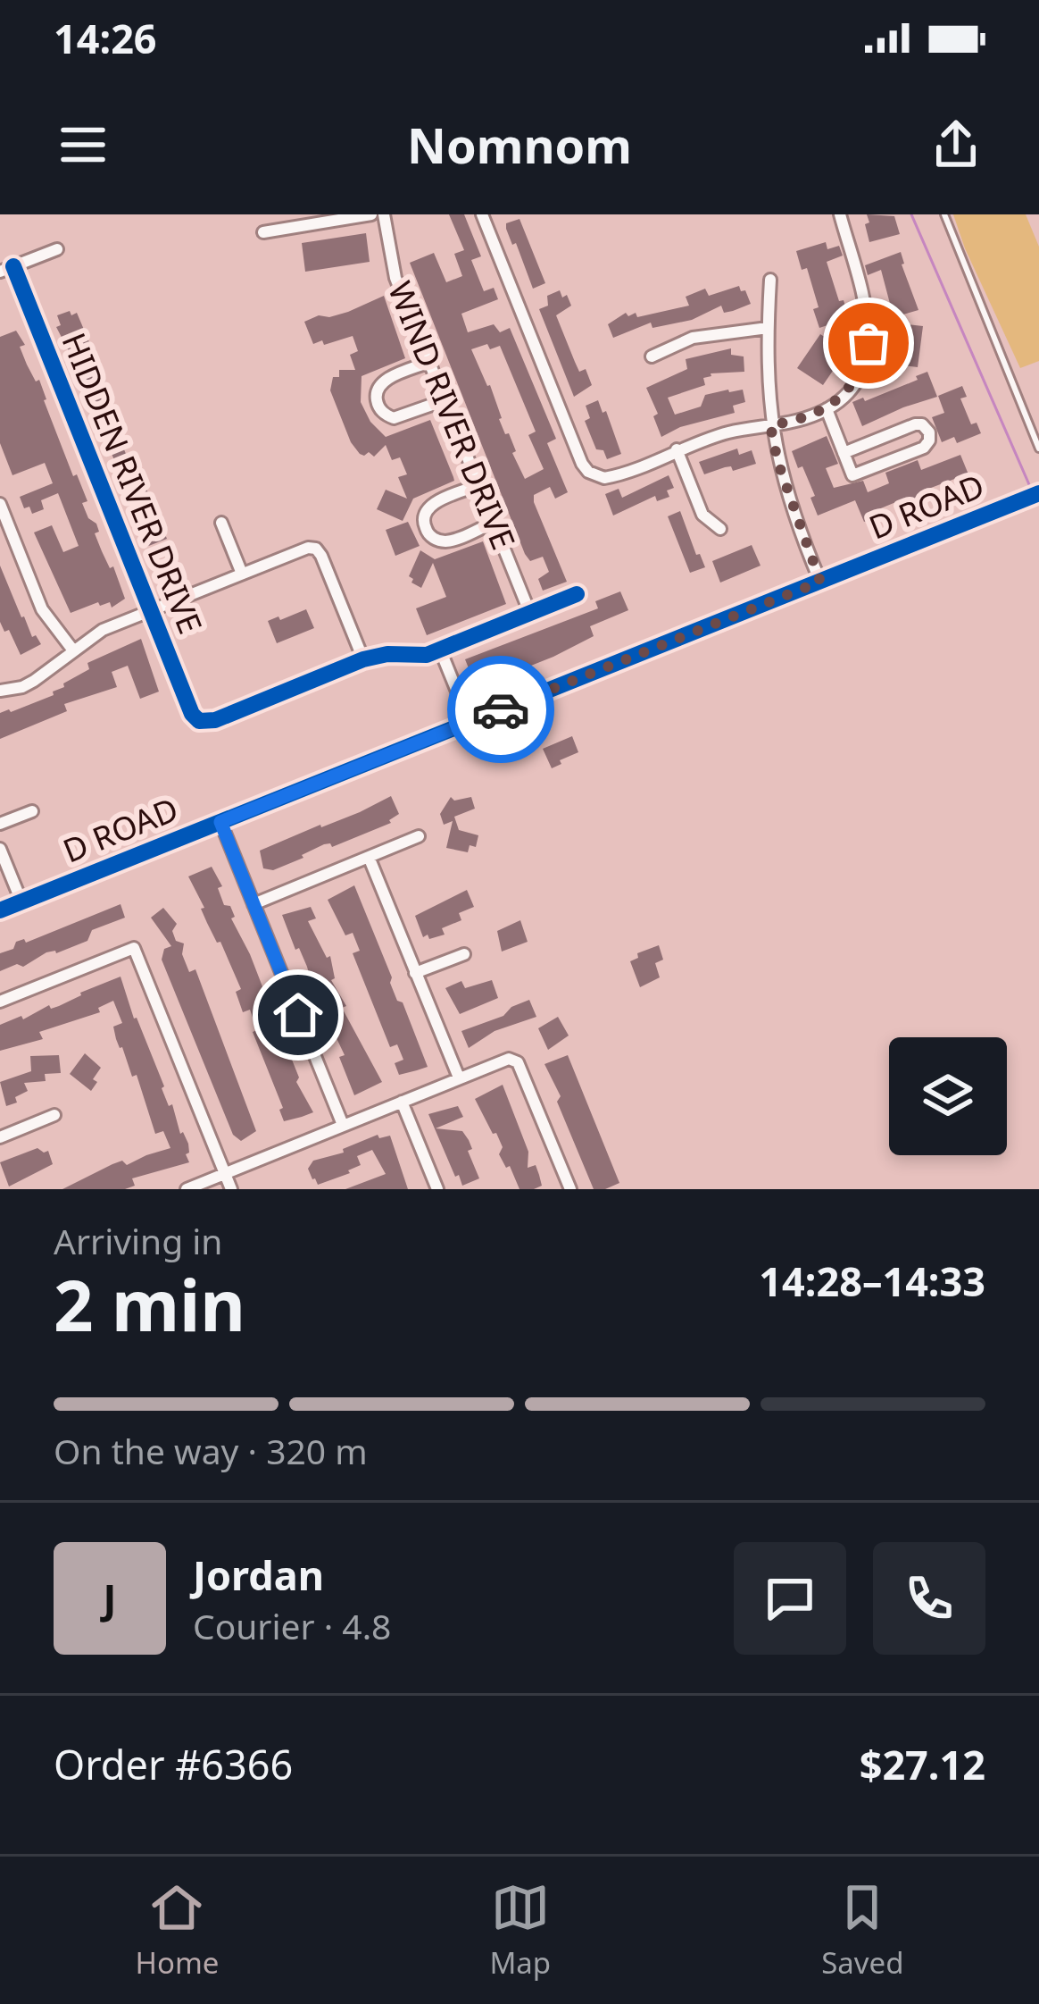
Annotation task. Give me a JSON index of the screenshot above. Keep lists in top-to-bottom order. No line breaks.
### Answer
{"streets":{"street":["WIND RIVER DRIVE","HIDDEN RIVER DRIVE","D ROAD"]},"page":{"status":"14:26","header":"Nomnom","heading":["2 min","Arriving in","14:28–14:33"],"panel":["Jordan","Courier · 4.8","Order #6366","$27.12"],"bar":"On the way · 320 m","round":"J","tabs":["Home","Map","Saved"]}}
